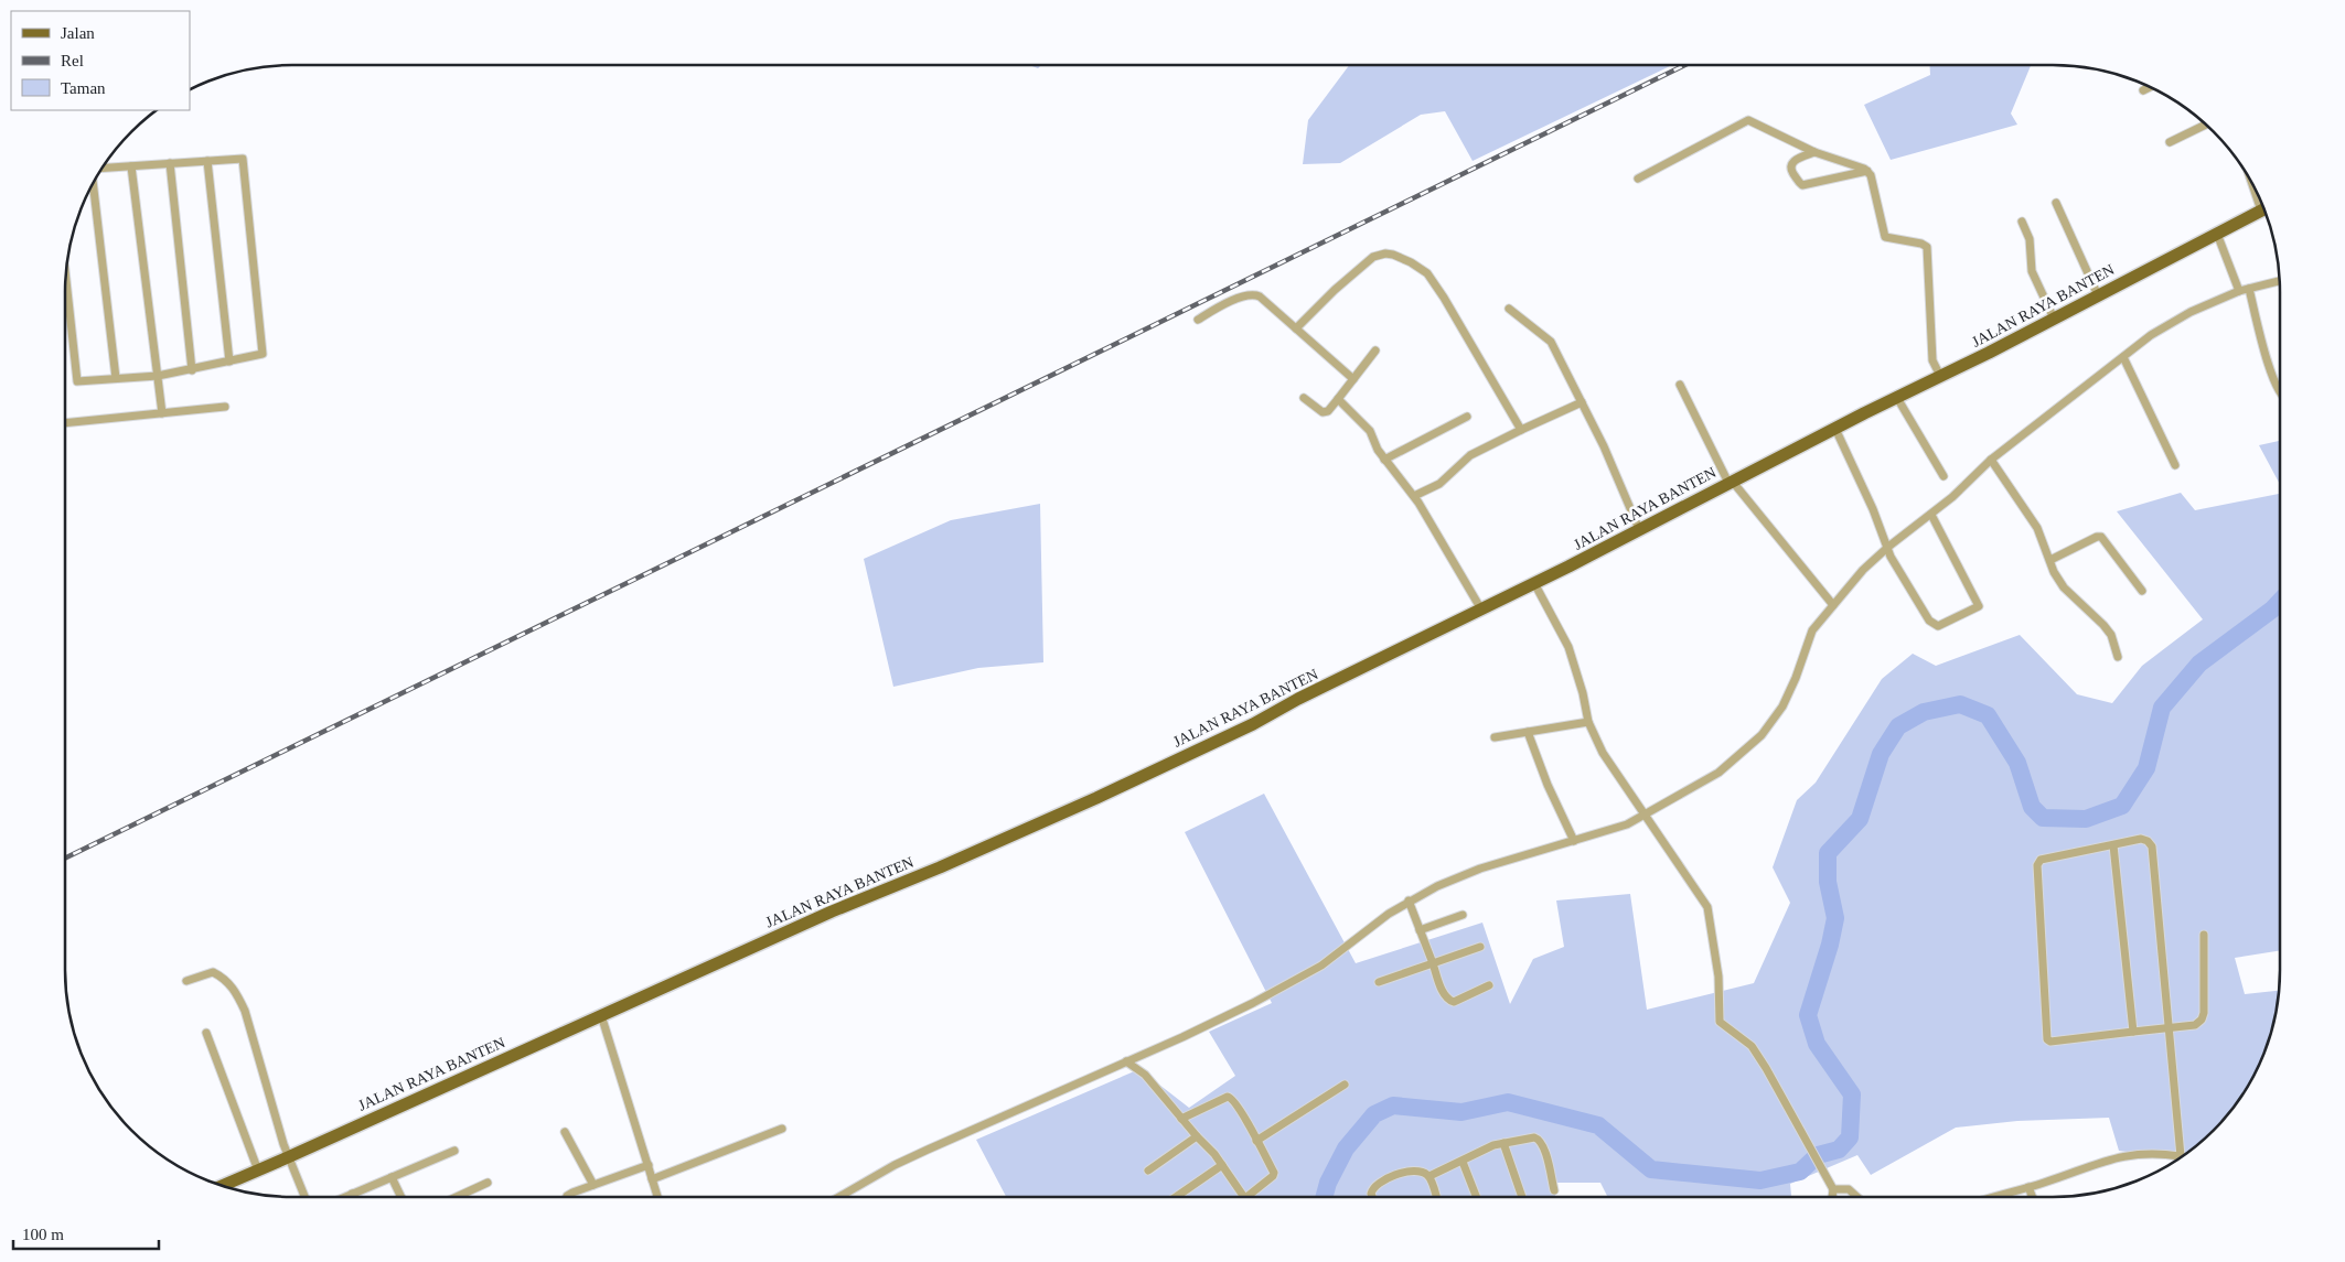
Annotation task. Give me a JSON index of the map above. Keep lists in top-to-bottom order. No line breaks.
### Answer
{"streets":{"main road":["JALAN RAYA BANTEN"]},"legend":["Jalan","Rel","Taman"],"scale_bar":"100 m"}
